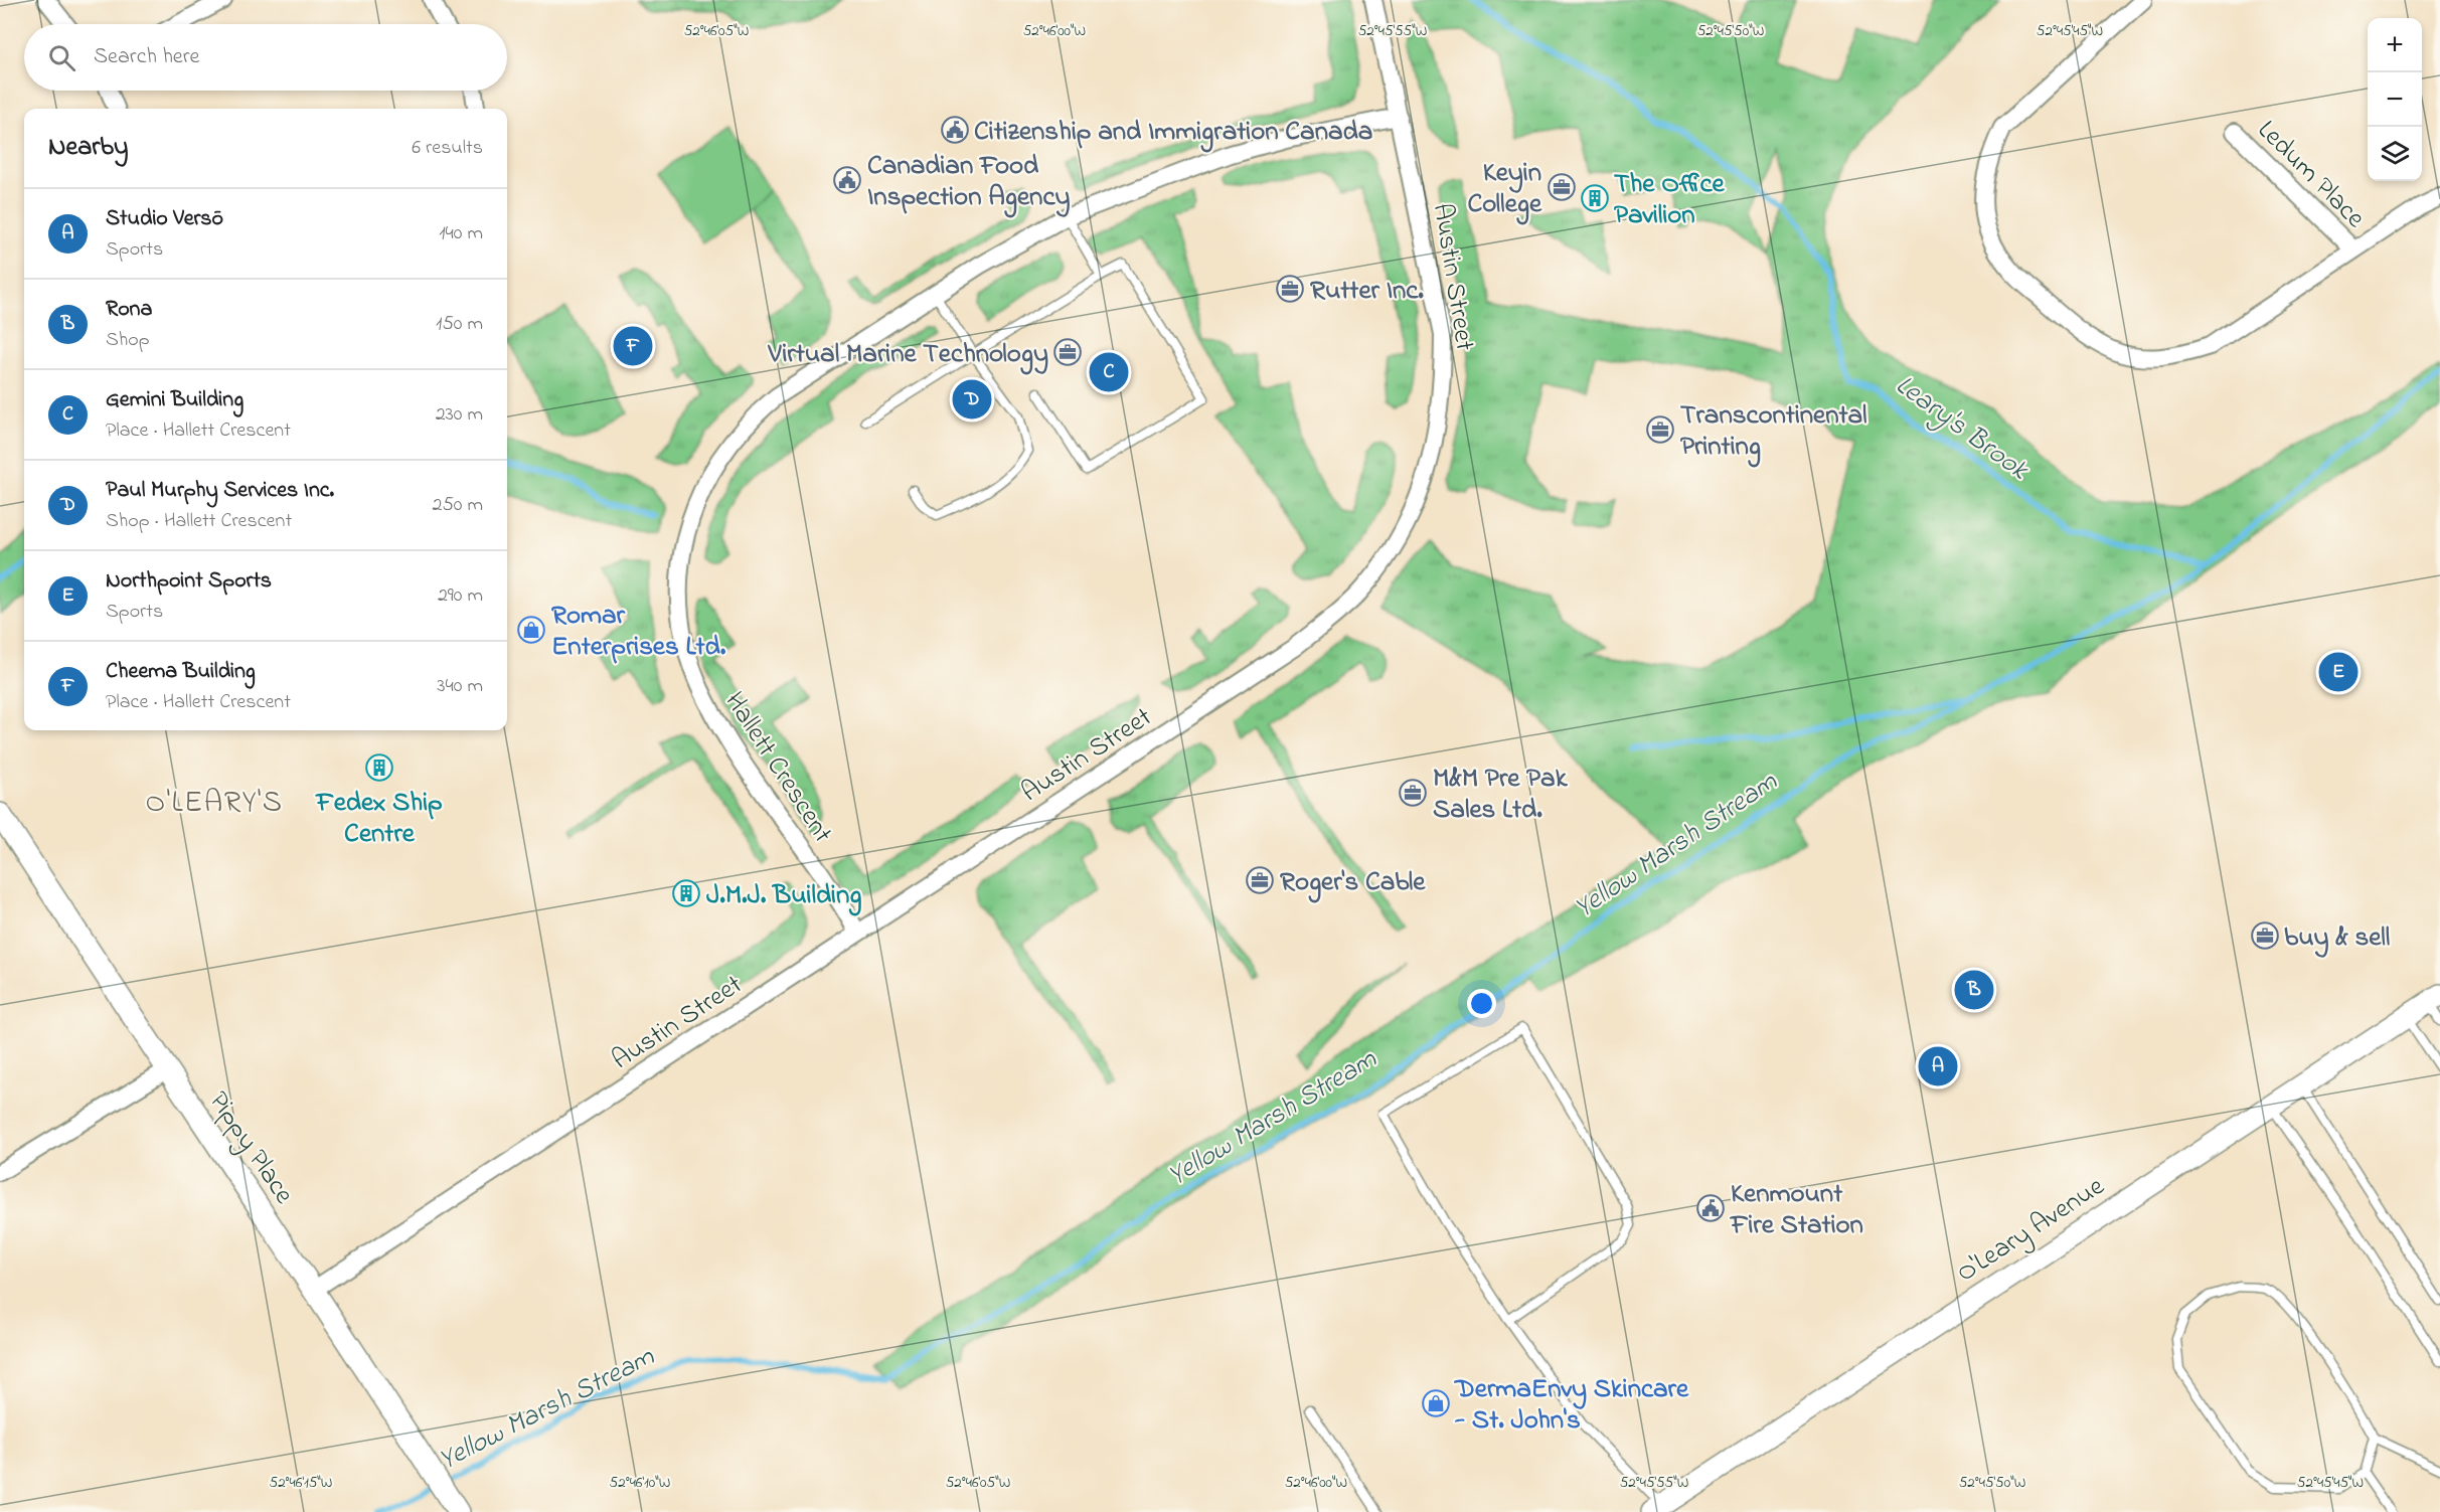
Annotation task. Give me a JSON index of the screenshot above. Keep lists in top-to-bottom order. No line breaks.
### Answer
{"streets":{"street":["Ledum Place","Austin Street","Hallett Crescent","Pippy Place","O'Leary Avenue"]},"crossings":[["Austin Street","Hallett Crescent"],["Austin Street","Pippy Place"]],"districts":["O'LEARY'S"],"water":["Leary's Brook","Yellow Marsh Stream"],"places":{"public building":["Citizenship and Immigration Canada","Canadian Food Inspection Agency","Kenmount Fire Station"],"office":["Keyin College","Rutter Inc.","Virtual Marine Technology","Transcontinental Printing","M&M Pre Pak Sales Ltd.","Roger's Cable","buy & sell"],"building":["The Office Pavilion","Fedex Ship Centre","J.M.J. Building"],"shop":["Romar Enterprises Ltd.","DermaEnvy Skincare - St. John's"]},"page":{"map_buttons":["+","−"],"search":"Search here","heading":["Nearby","6 results"],"list":[{"mark":"A","name":"Studio Versō","note":"Sports","value":"140 m"},{"mark":"B","name":"Rona","note":"Shop","value":"150 m"},{"mark":"C","name":"Gemini Building","note":"Place · Hallett Crescent","value":"230 m"},{"mark":"D","name":"Paul Murphy Services Inc.","note":"Shop · Hallett Crescent","value":"250 m"},{"mark":"E","name":"Northpoint Sports","note":"Sports","value":"290 m"},{"mark":"F","name":"Cheema Building","note":"Place · Hallett Crescent","value":"340 m"}],"pins":["F","C","D","E","B","A"]},"coordinates":["52°46'05\"W","52°46'00\"W","52°45'55\"W","52°45'50\"W","52°45'45\"W","52°46'15\"W","52°46'10\"W"]}
